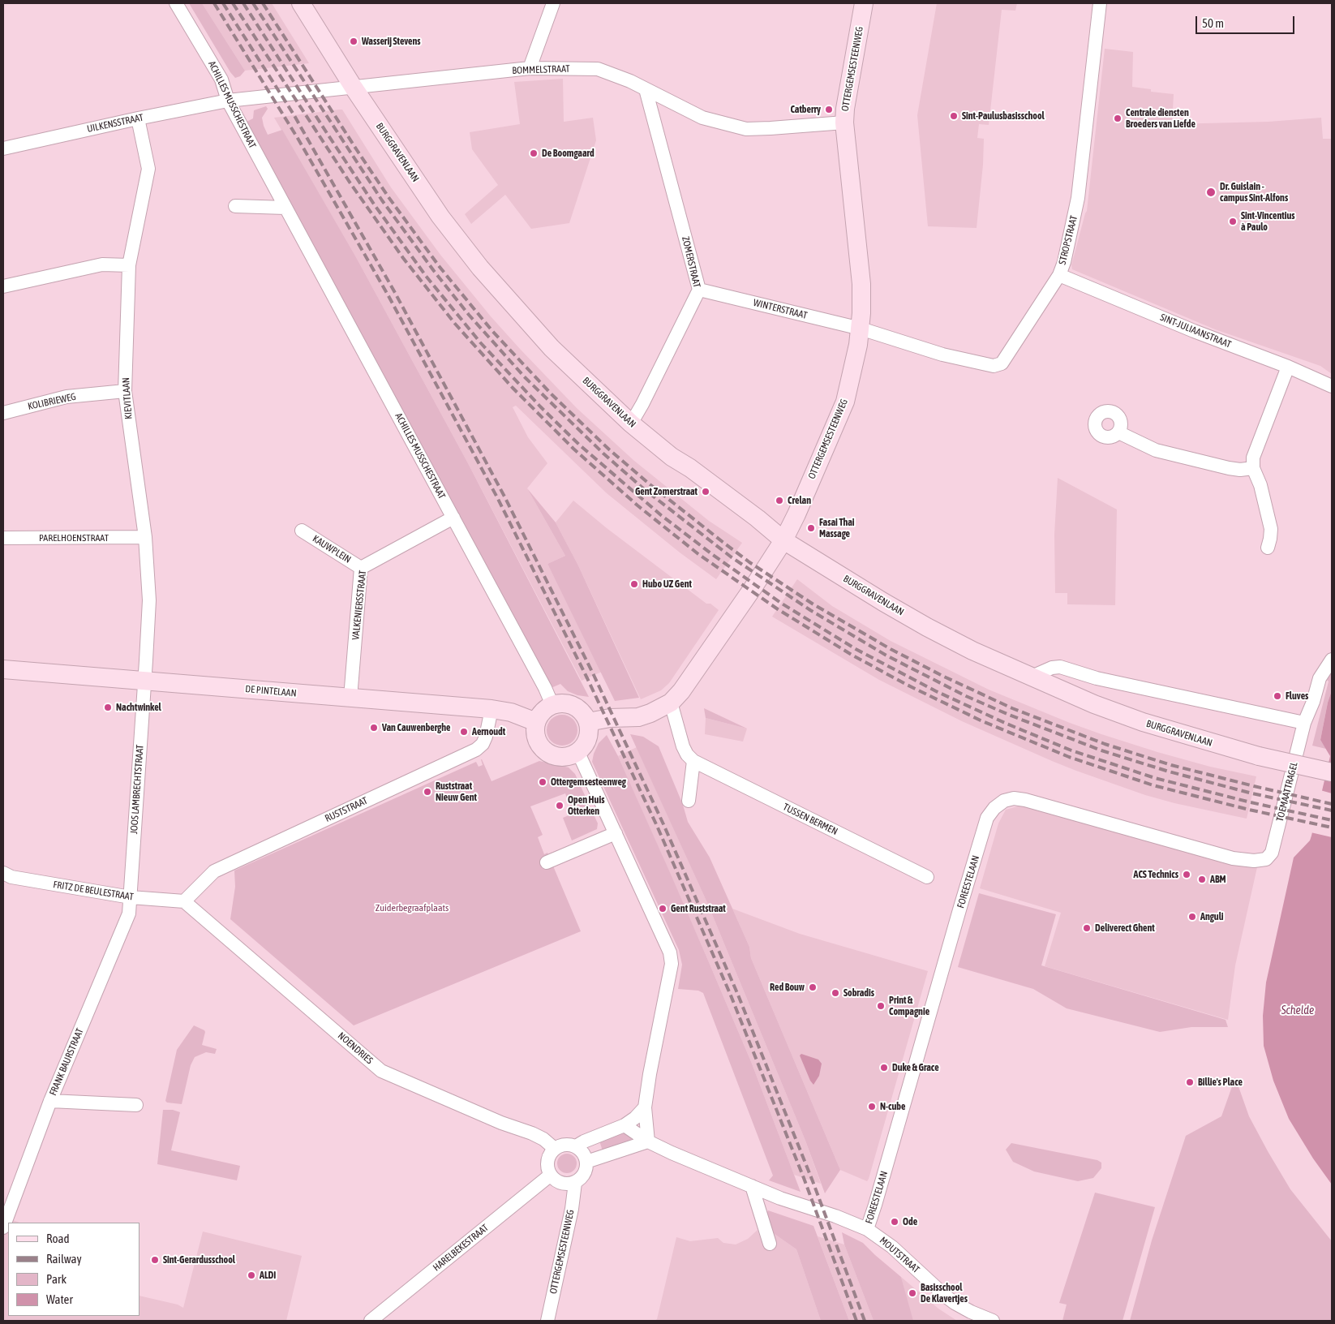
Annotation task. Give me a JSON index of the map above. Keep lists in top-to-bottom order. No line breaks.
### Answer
{"streets":{"street":["OTTERGEMSESTEENWEG","BOMMELSTRAAT","ACHILLES MUSSCHESTRAAT","UILKENSSTRAAT","BURGGRAVENLAAN","STROPSTRAAT","ZOMERSTRAAT","WINTERSTRAAT","SINT-JULIAANSTRAAT","KIEVITLAAN","KOLIBRIEWEG","PARELHOENSTRAAT","KAUWPLEIN","VALKENIERSSTRAAT","DE PINTELAAN","JOOS LAMBRECHTSTRAAT","TOEMAATTRAGEL","RUSTSTRAAT","TUSSEN BERMEN","FOREESTELAAN","FRITZ DE BEULESTRAAT","NOENDRIES","FRANK BAURSTRAAT","HARELBEKESTRAAT","MOUTSTRAAT"]},"crossings":[["OTTERGEMSESTEENWEG","BOMMELSTRAAT"],["OTTERGEMSESTEENWEG","ACHILLES MUSSCHESTRAAT"],["OTTERGEMSESTEENWEG","BURGGRAVENLAAN"],["OTTERGEMSESTEENWEG","STROPSTRAAT"],["OTTERGEMSESTEENWEG","WINTERSTRAAT"],["OTTERGEMSESTEENWEG","DE PINTELAAN"],["OTTERGEMSESTEENWEG","TUSSEN BERMEN"],["OTTERGEMSESTEENWEG","NOENDRIES"],["OTTERGEMSESTEENWEG","HARELBEKESTRAAT"],["BOMMELSTRAAT","ACHILLES MUSSCHESTRAAT"],["BOMMELSTRAAT","UILKENSSTRAAT"],["BOMMELSTRAAT","BURGGRAVENLAAN"],["BOMMELSTRAAT","ZOMERSTRAAT"],["ACHILLES MUSSCHESTRAAT","UILKENSSTRAAT"],["ACHILLES MUSSCHESTRAAT","VALKENIERSSTRAAT"],["ACHILLES MUSSCHESTRAAT","DE PINTELAAN"],["UILKENSSTRAAT","KIEVITLAAN"],["BURGGRAVENLAAN","ZOMERSTRAAT"],["STROPSTRAAT","WINTERSTRAAT"],["STROPSTRAAT","SINT-JULIAANSTRAAT"],["ZOMERSTRAAT","WINTERSTRAAT"],["KIEVITLAAN","KOLIBRIEWEG"],["KIEVITLAAN","PARELHOENSTRAAT"],["KIEVITLAAN","DE PINTELAAN"],["KIEVITLAAN","JOOS LAMBRECHTSTRAAT"],["KAUWPLEIN","VALKENIERSSTRAAT"],["VALKENIERSSTRAAT","DE PINTELAAN"],["DE PINTELAAN","JOOS LAMBRECHTSTRAAT"],["DE PINTELAAN","RUSTSTRAAT"],["JOOS LAMBRECHTSTRAAT","FRITZ DE BEULESTRAAT"],["JOOS LAMBRECHTSTRAAT","FRANK BAURSTRAAT"],["TOEMAATTRAGEL","FOREESTELAAN"],["RUSTSTRAAT","FRITZ DE BEULESTRAAT"],["RUSTSTRAAT","NOENDRIES"],["FOREESTELAAN","MOUTSTRAAT"],["FRITZ DE BEULESTRAAT","NOENDRIES"],["FRITZ DE BEULESTRAAT","FRANK BAURSTRAAT"],["NOENDRIES","HARELBEKESTRAAT"]],"water":["Schelde"],"parks":["Zuiderbegraafplaats"],"places":["Wasserij Stevens","Catberry","Sint-Paulusbasisschool","Centrale diensten Broeders van Liefde","De Boomgaard","Dr. Guislain - campus Sint-Alfons","Sint-Vincentius à Paulo","Gent Zomerstraat","Crelan","Fasai Thai Massage","Hubo UZ Gent","Fluves","Nachtwinkel","Van Cauwenberghe","Aernoudt","Ottergemsesteenweg","Ruststraat Nieuw Gent","Open Huis Otterken","ACS Technics","ABM","Gent Ruststraat","Anguli","Deliverect Ghent","Red Bouw","Sobradis","Print & Compagnie","Duke & Grace","Billie's Place","N-cube","Ode","Sint-Gerardusschool","ALDI","Basisschool De Klavertjes"],"legend":["Road","Railway","Park","Water"],"scale_bar":"50 m"}
